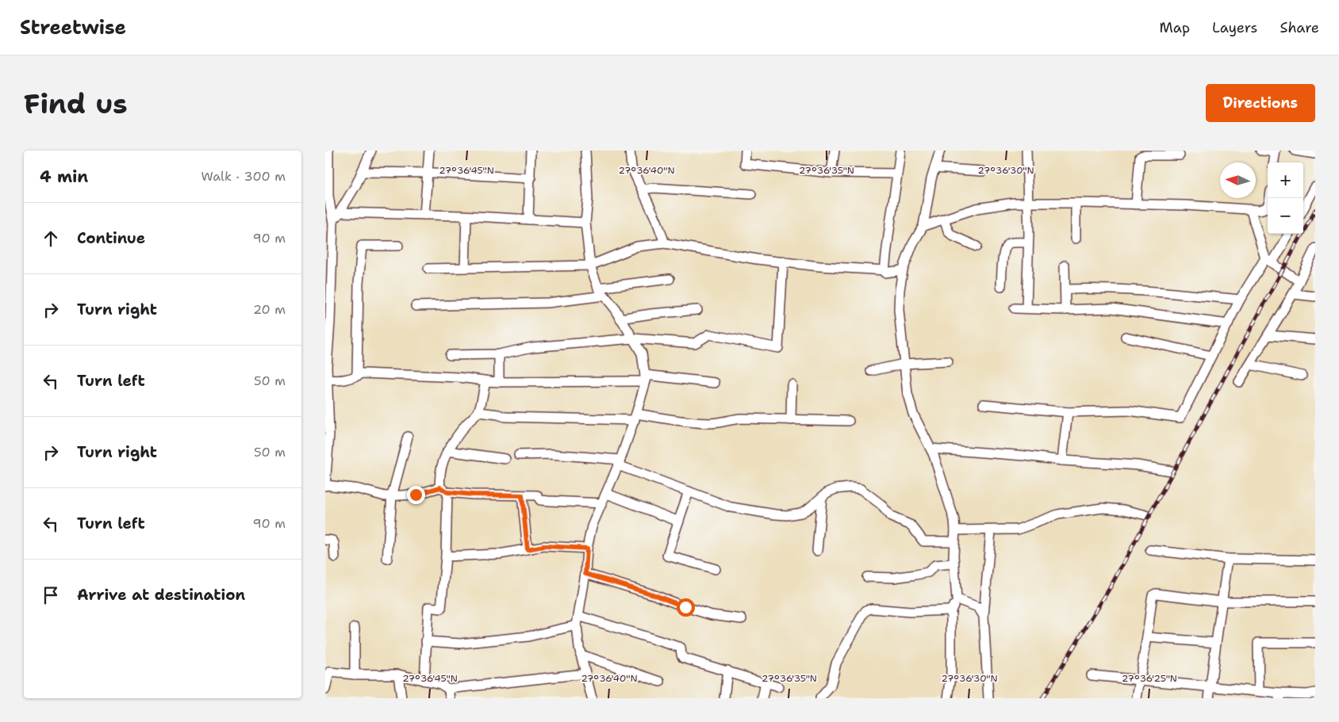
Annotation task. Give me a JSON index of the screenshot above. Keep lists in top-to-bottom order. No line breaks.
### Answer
{"north":"left","page":{"header":"Streetwise","nav":["Map","Layers","Share"],"buttons":"Directions","title":"Find us","heading":["4 min","Walk · 300 m"],"map_buttons":["+","−"],"list":[["Continue","90 m"],["Turn right","20 m"],["Turn left","50 m"],["Turn right","50 m"],["Turn left","90 m"],"Arrive at destination"]},"coordinates":["27°36'45\"N","27°36'40\"N","27°36'35\"N","27°36'30\"N","27°36'25\"N"]}
